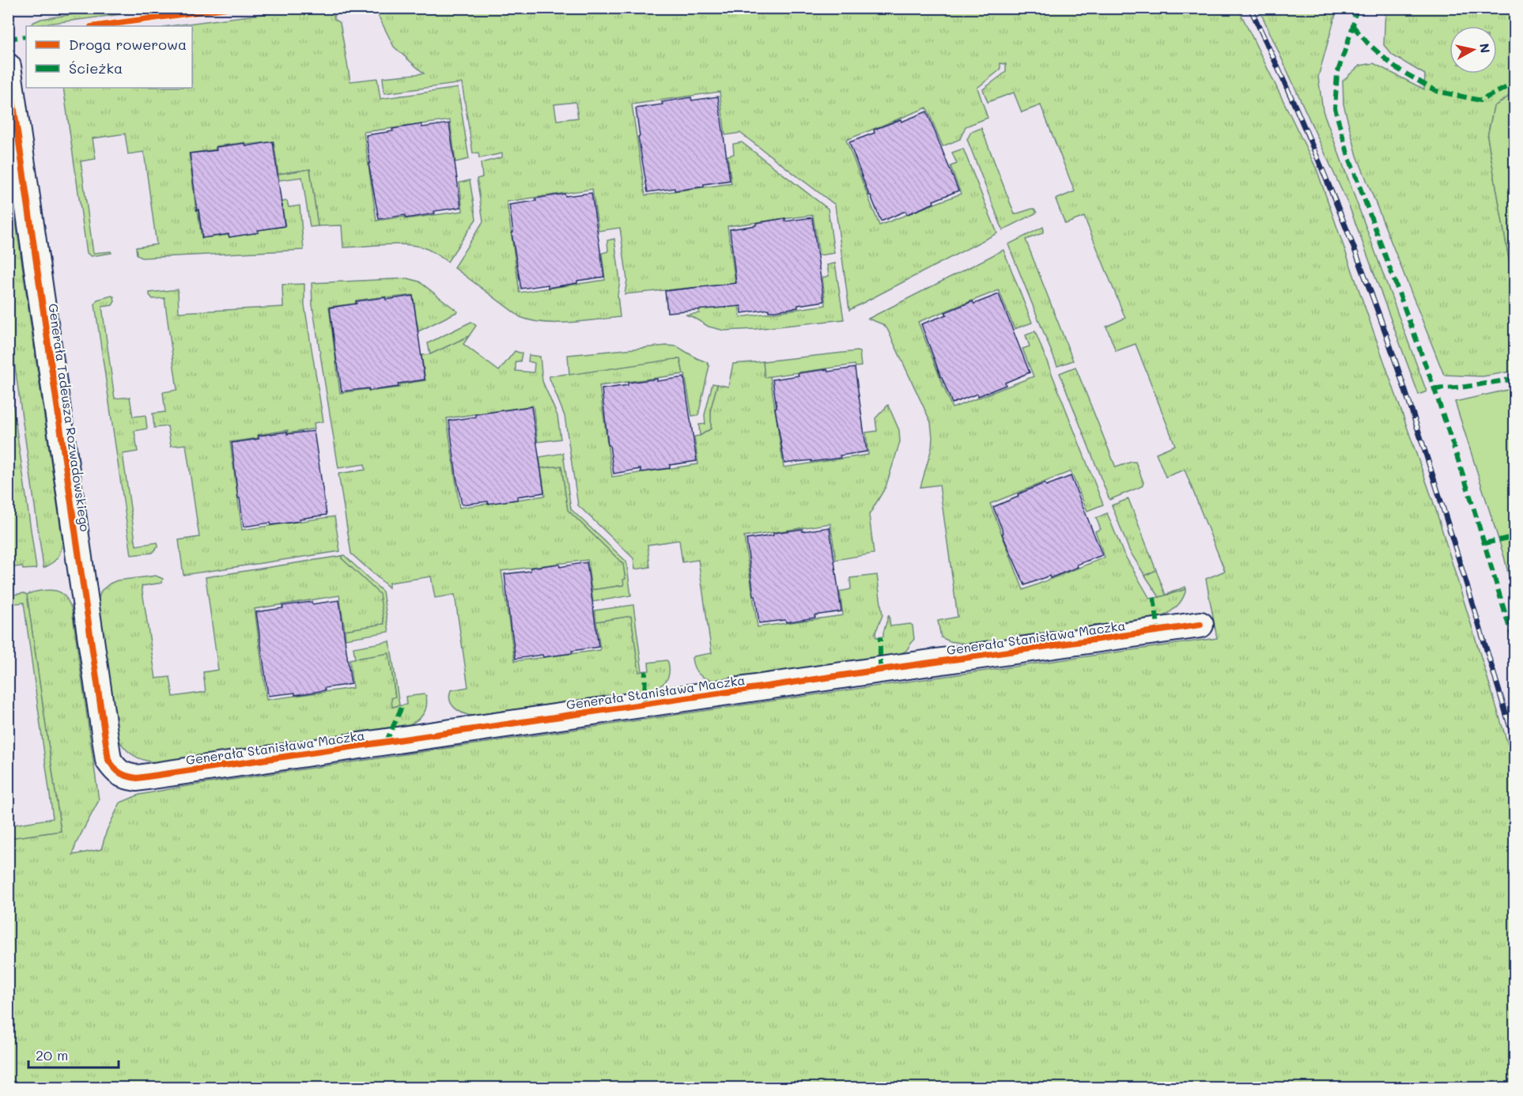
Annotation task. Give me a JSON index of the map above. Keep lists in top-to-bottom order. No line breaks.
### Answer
{"streets":{"street":["Generała Tadeusza Rozwadowskiego","Generała Stanisława Maczka"]},"crossings":[["Generała Tadeusza Rozwadowskiego","Generała Stanisława Maczka"]],"legend":["Droga rowerowa","Ścieżka"],"scale_bar":"20 m","north":"right"}
